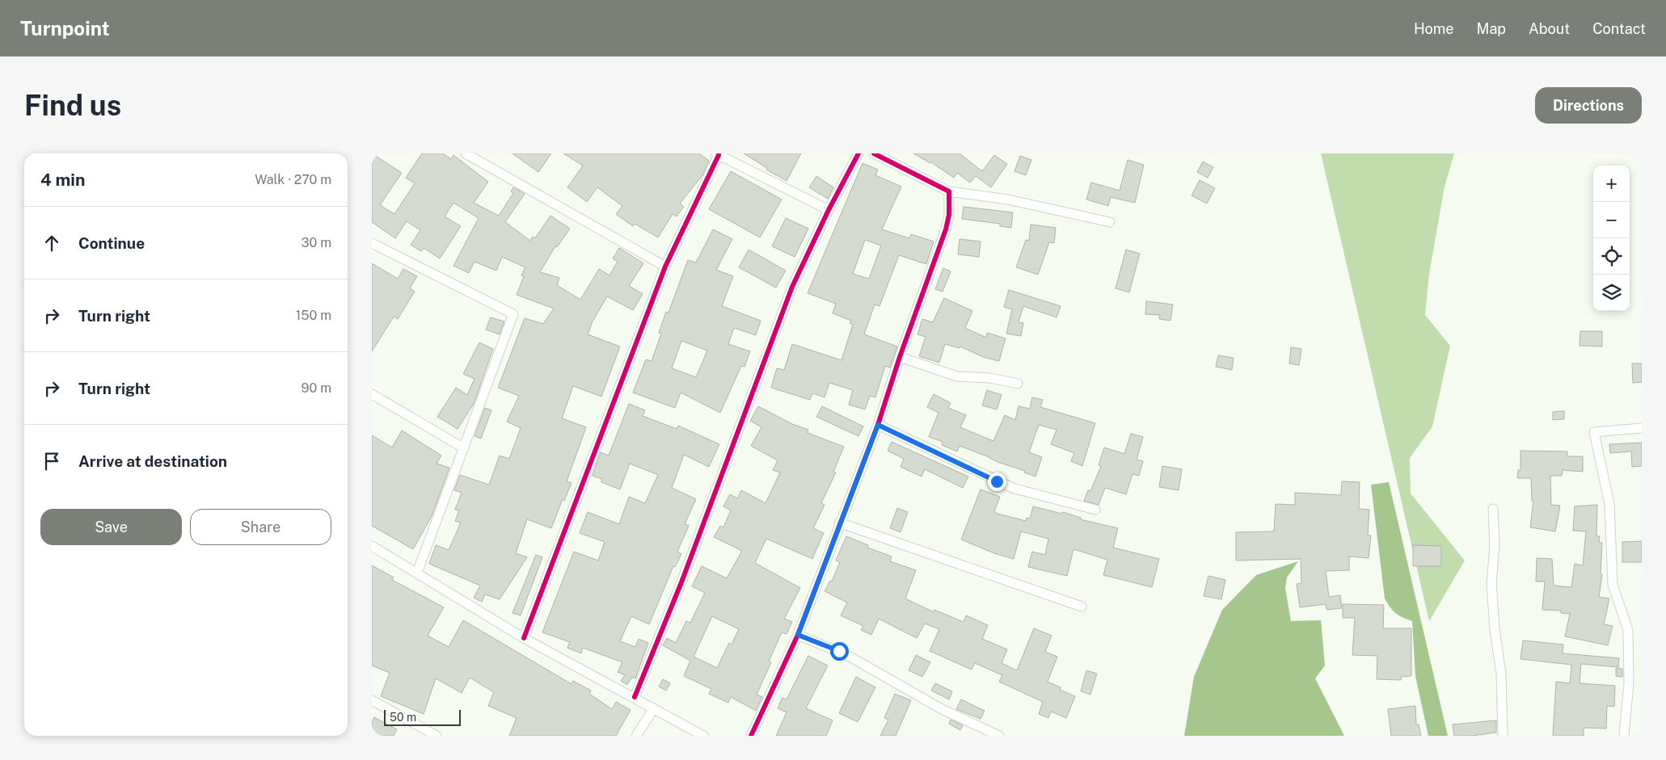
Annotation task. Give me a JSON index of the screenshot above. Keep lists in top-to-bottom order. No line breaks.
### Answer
{"scale_bar":"50 m","page":{"header":"Turnpoint","nav":["Home","Map","About","Contact"],"buttons":["Directions",["Save","Share"]],"title":"Find us","heading":["4 min","Walk · 270 m"],"map_buttons":["+","−"],"list":[["Continue","30 m"],["Turn right","150 m"],["Turn right","90 m"],"Arrive at destination"],"scale":"50 m"}}
